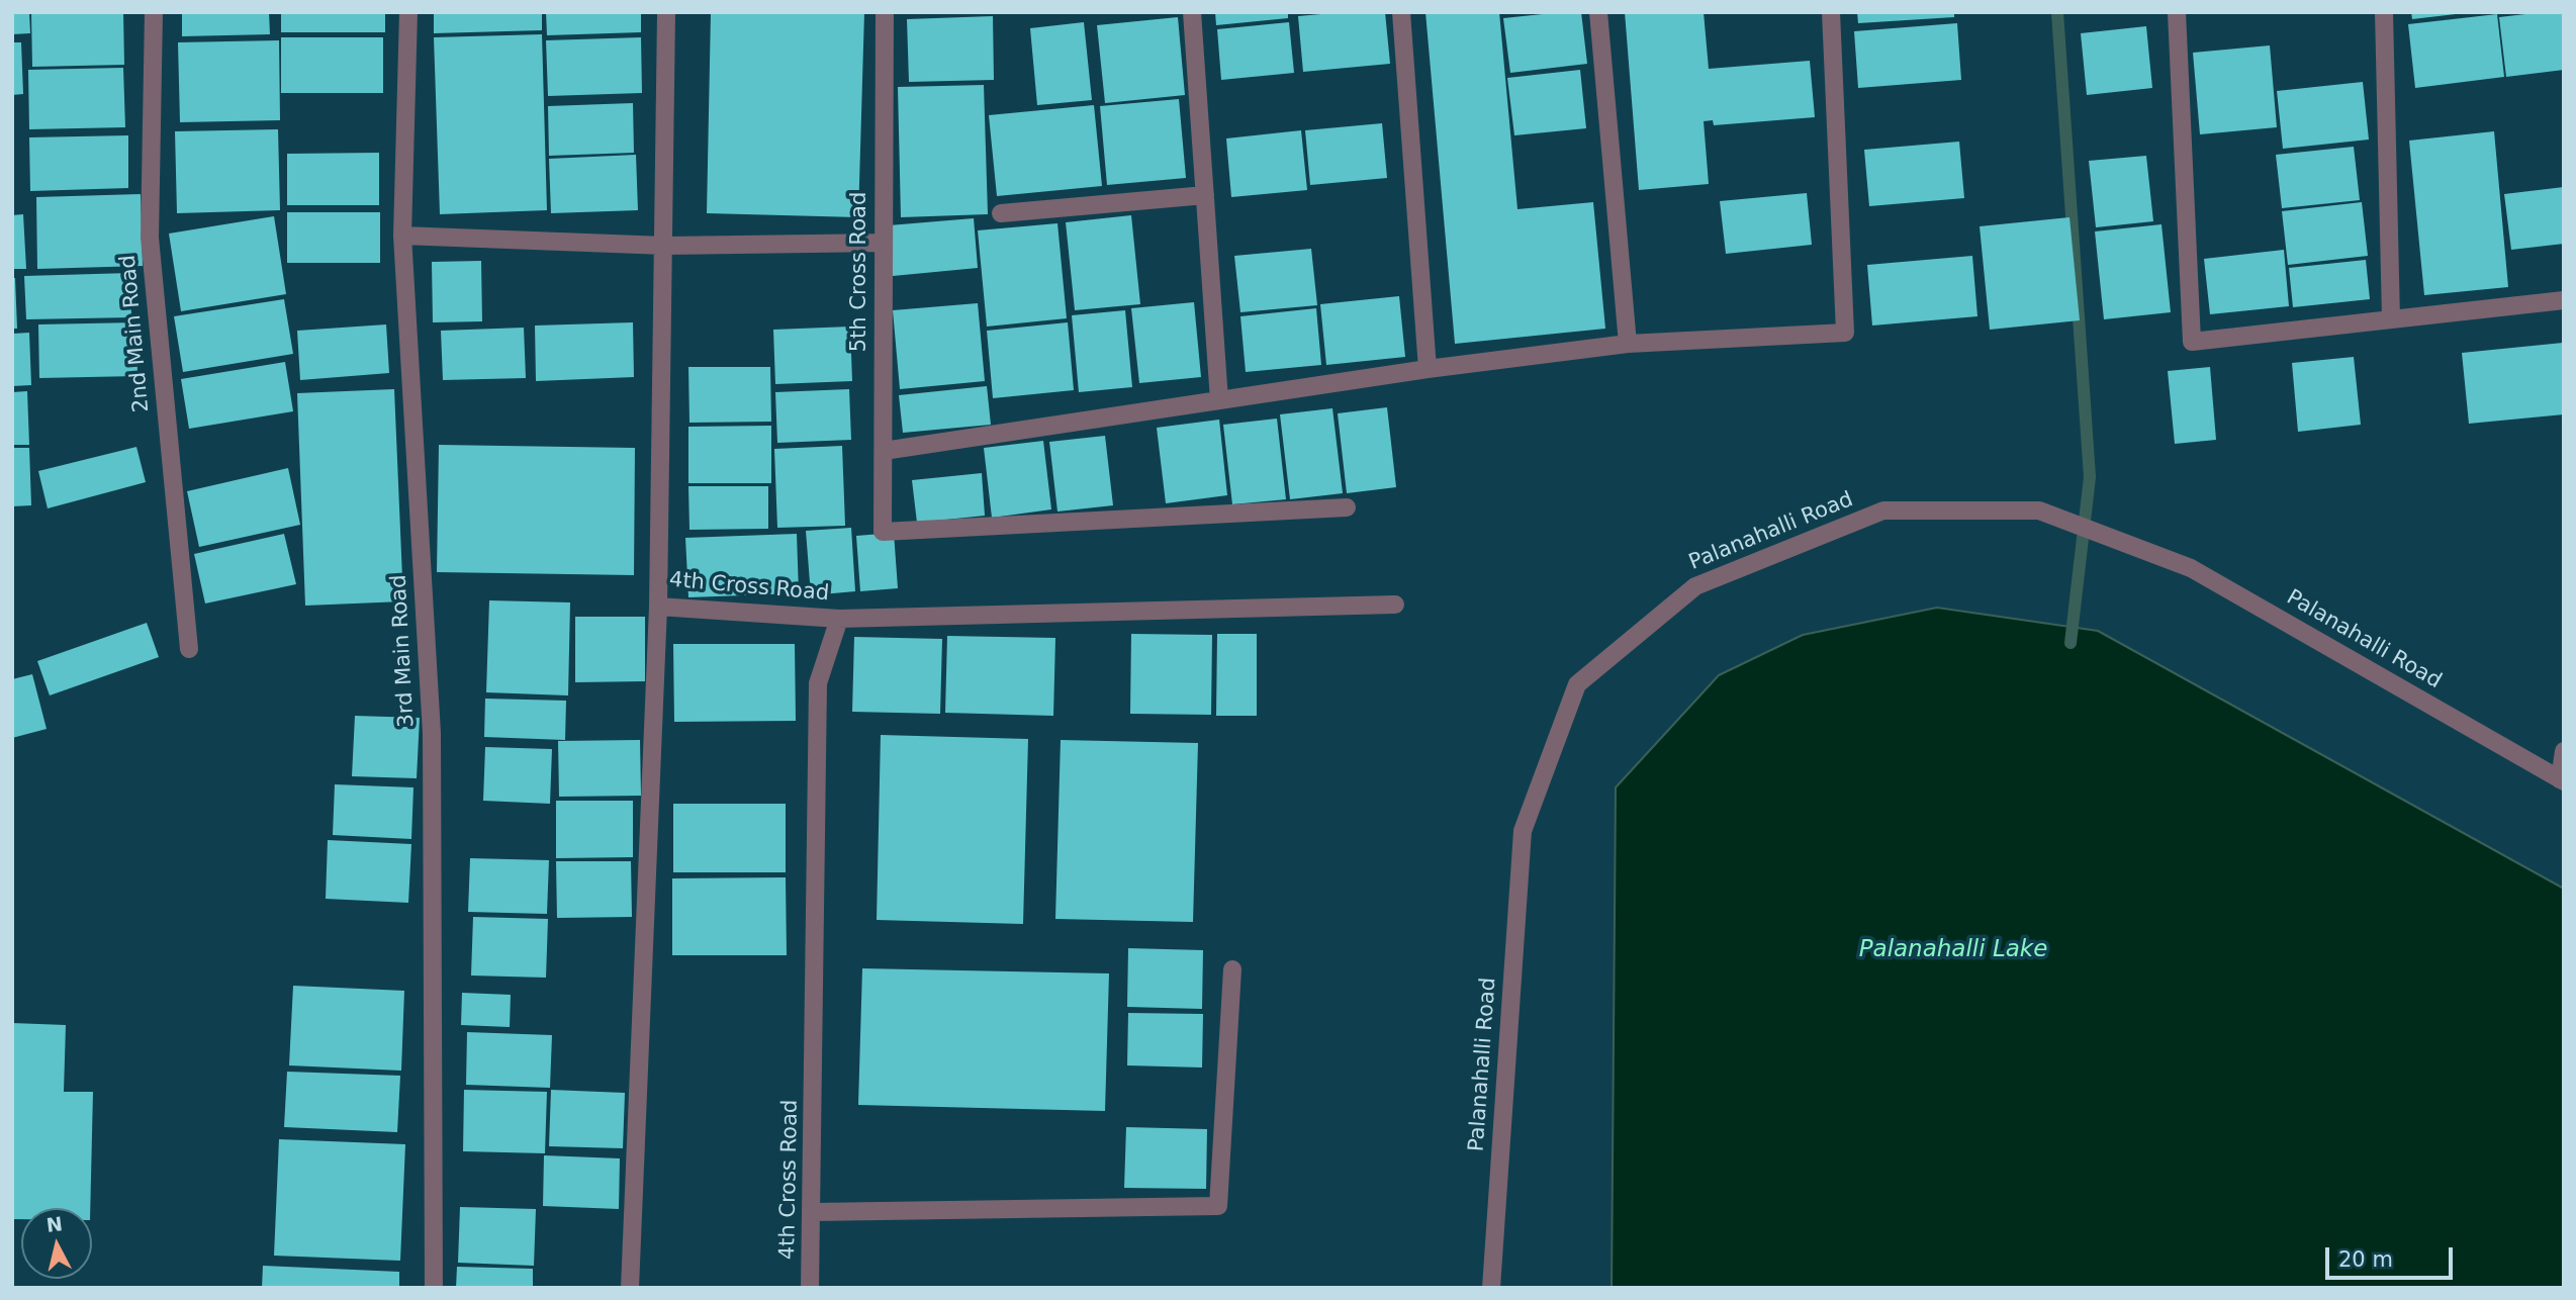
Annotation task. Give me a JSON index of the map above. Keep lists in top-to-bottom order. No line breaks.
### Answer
{"streets":{"street":["5th Cross Road","2nd Main Road","Palanahalli Road","4th Cross Road","3rd Main Road"]},"water":["Palanahalli Lake"],"scale_bar":"20 m","north":"top"}
